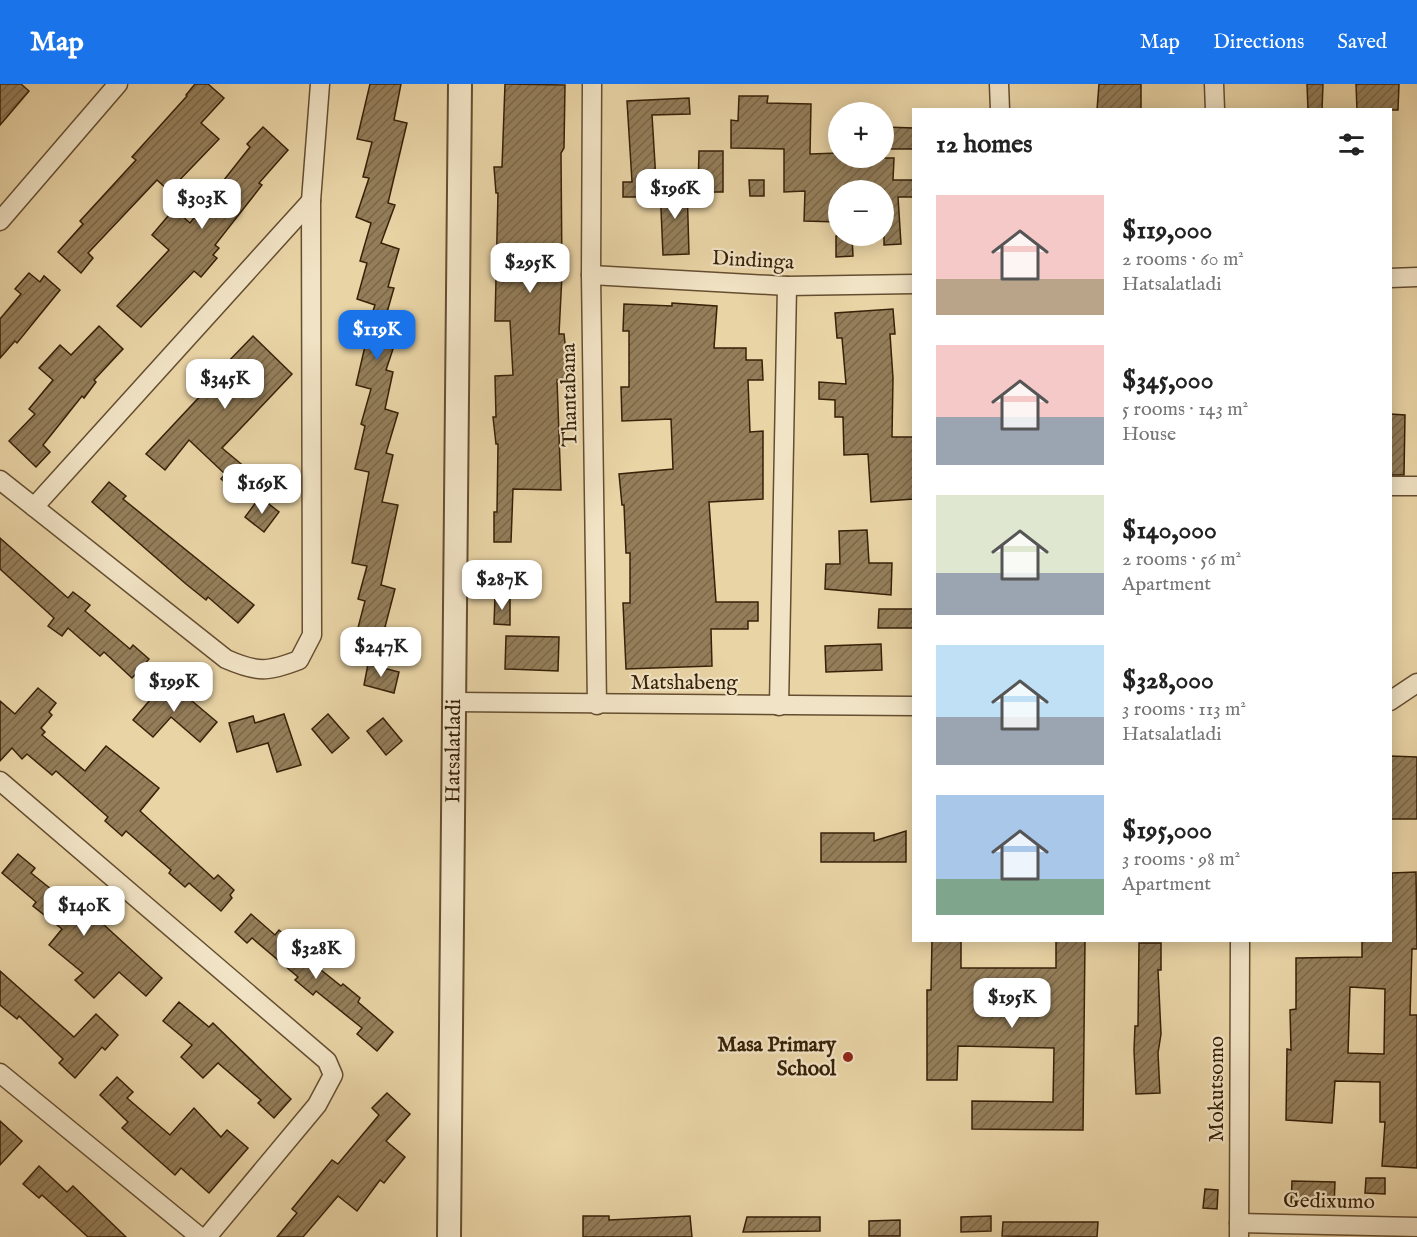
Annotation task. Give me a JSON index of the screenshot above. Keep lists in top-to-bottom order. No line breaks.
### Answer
{"streets":{"street":["Dindinga","Thantabana","Matshabeng","Hatsalatladi","Mokutsomo","Gedixumo"]},"crossings":[["Dindinga","Thantabana"],["Thantabana","Matshabeng"],["Matshabeng","Hatsalatladi"],["Mokutsomo","Gedixumo"]],"places":["Masa Primary School"],"page":{"header":"Map","nav":["Map","Directions","Saved"],"map_buttons":["+","−"],"heading":"12 homes","price":["$196K","$303K","$295K","$119K","$345K","$169K","$287K","$247K","$199K","$140K","$328K","$195K"],"list":[{"name":"$119,000","note":"2 rooms · 60 m² · Hatsalatladi"},{"name":"$345,000","note":"5 rooms · 143 m² · House"},{"name":"$140,000","note":"2 rooms · 56 m² · Apartment"},{"name":"$328,000","note":"3 rooms · 113 m² · Hatsalatladi"},{"name":"$195,000","note":"3 rooms · 98 m² · Apartment"}]}}
